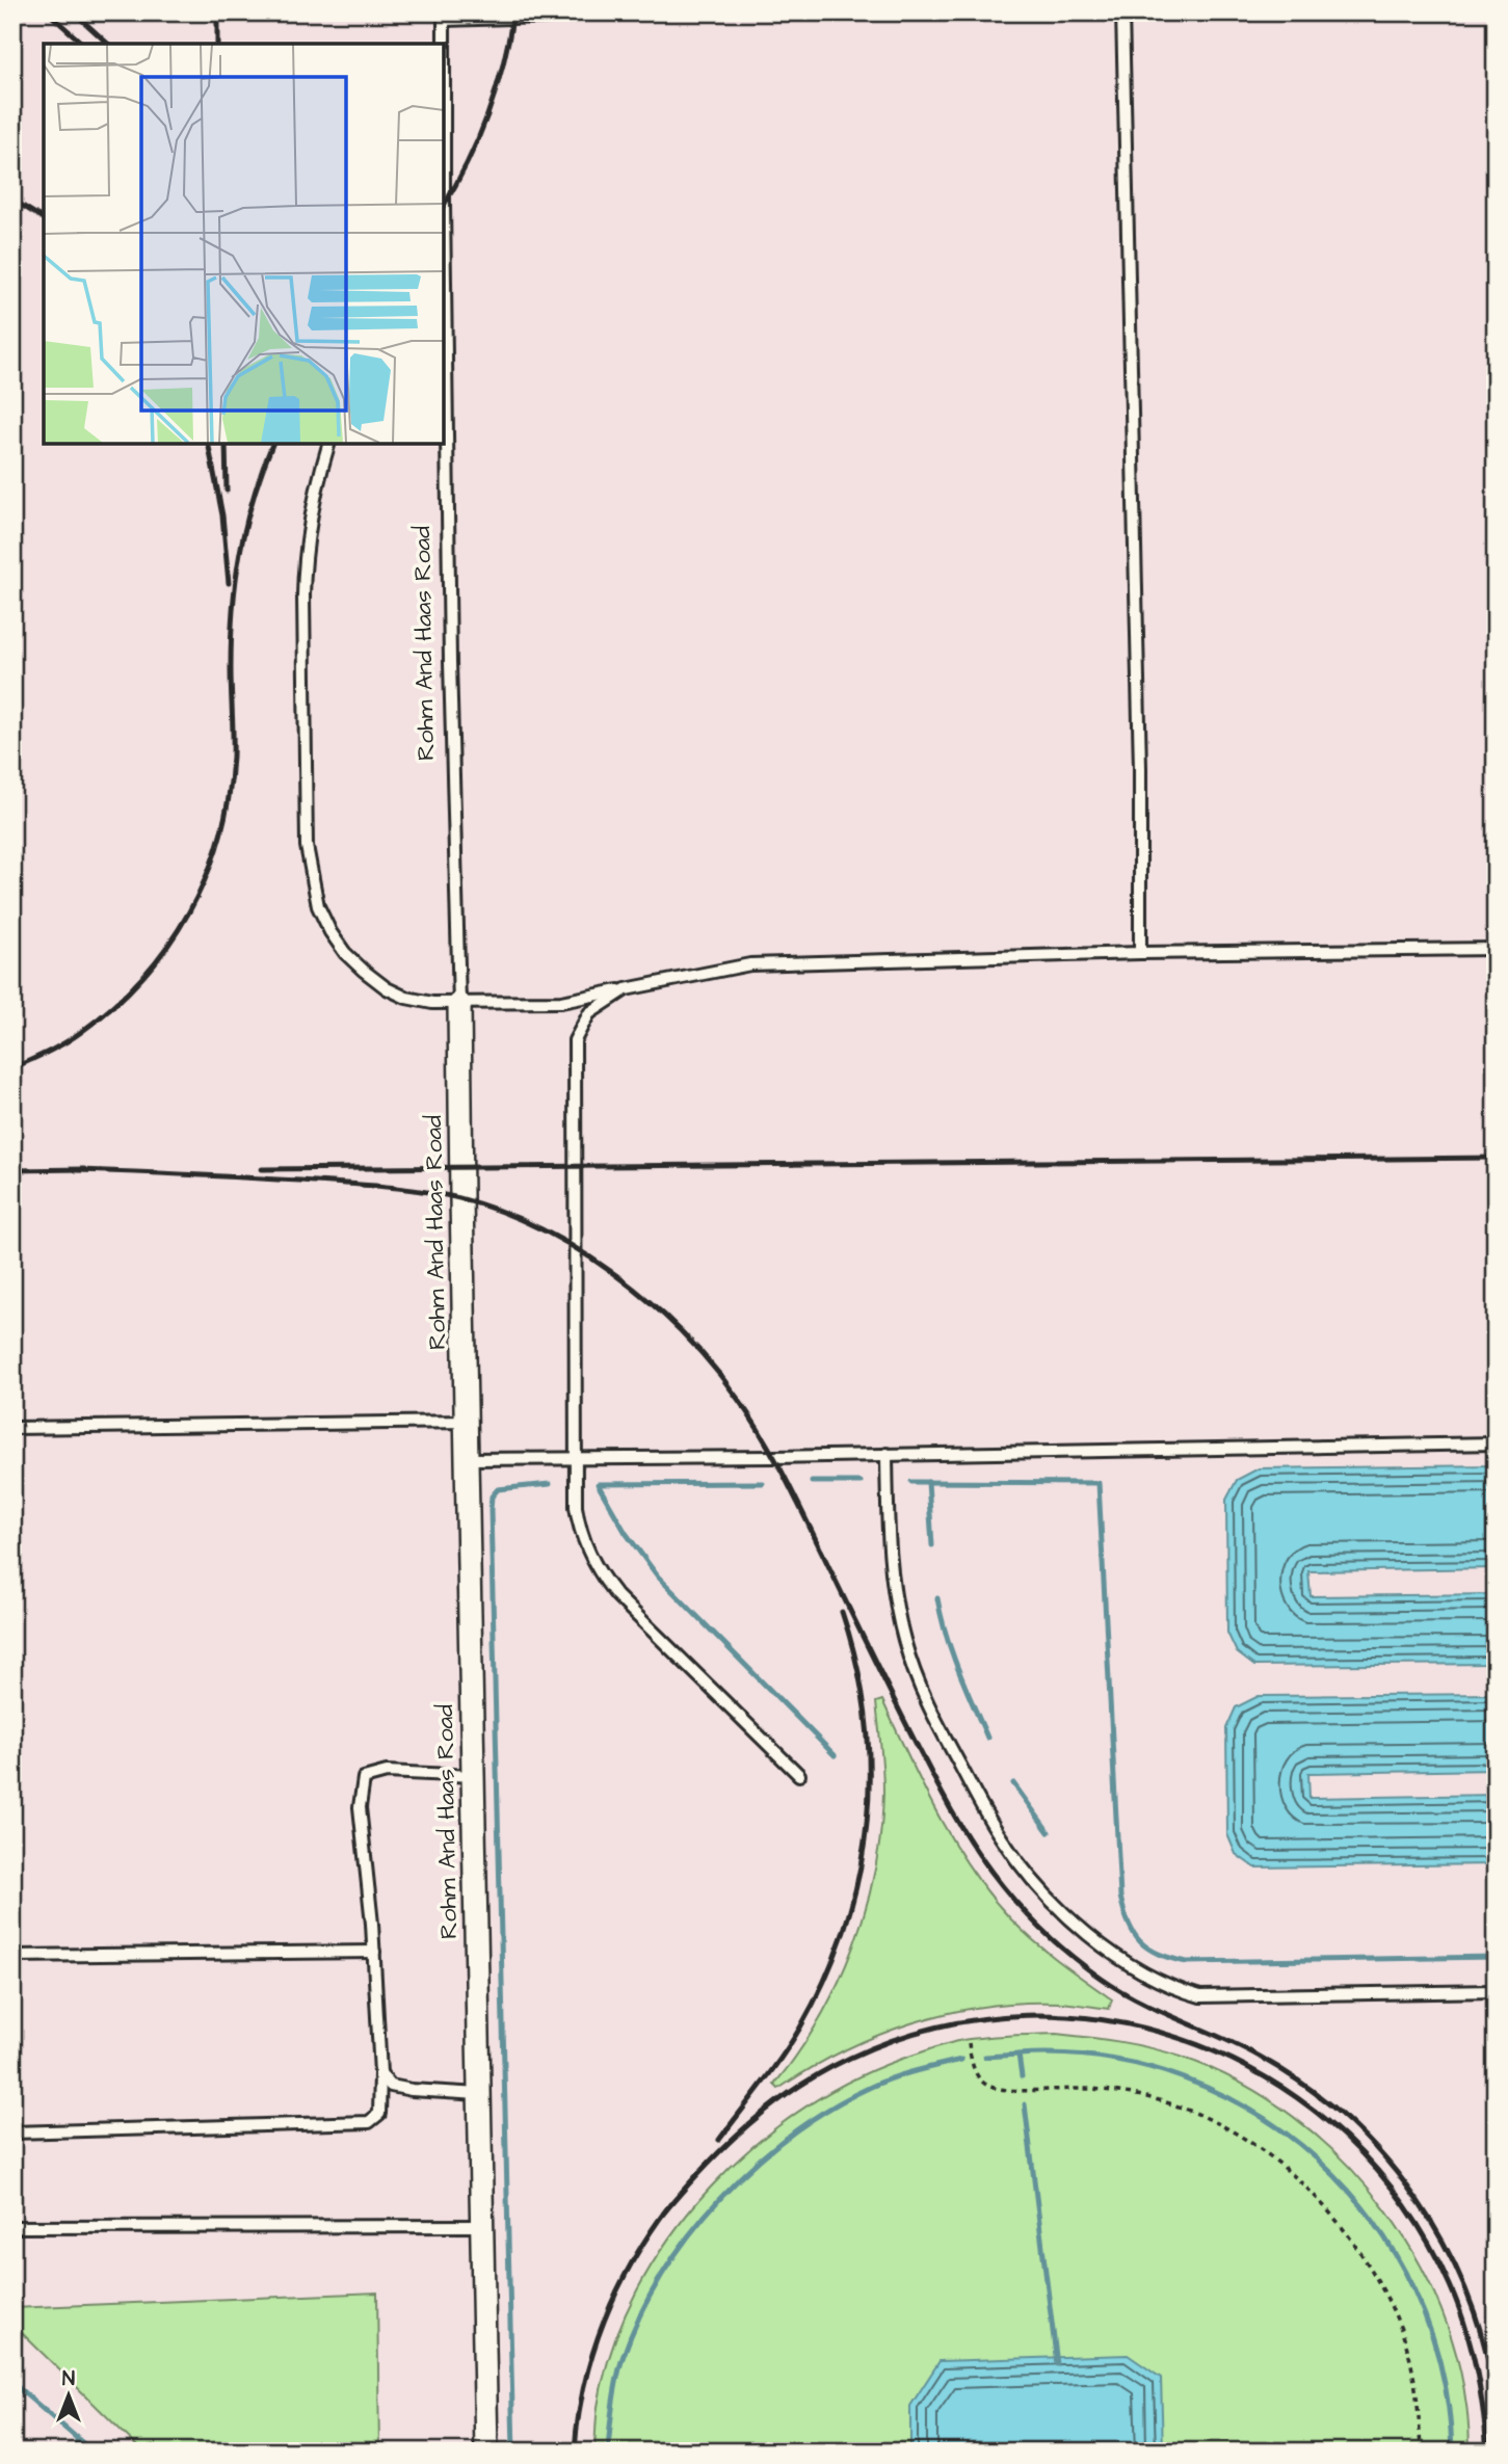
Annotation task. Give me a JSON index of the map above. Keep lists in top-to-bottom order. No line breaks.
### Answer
{"streets":{"street":["Rohm And Haas Road"]},"north":"top"}
